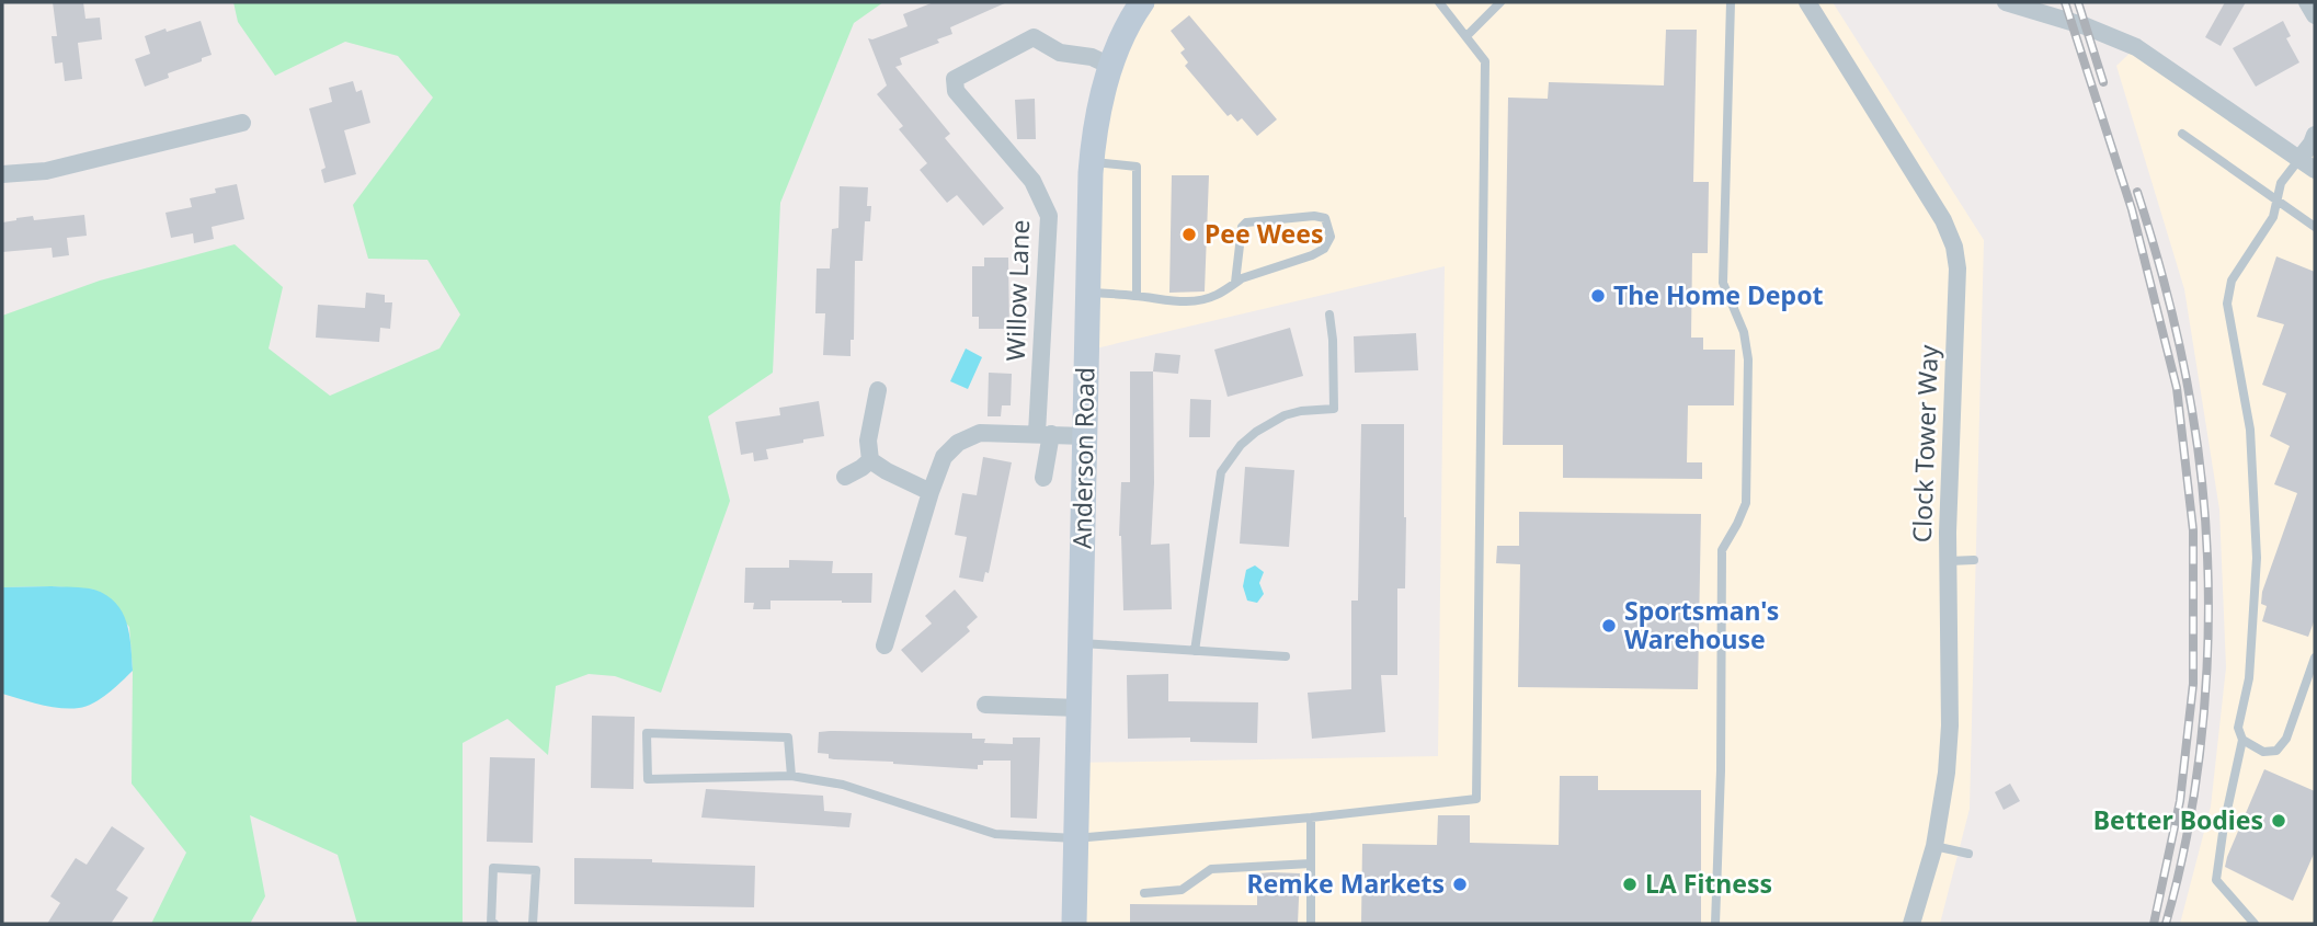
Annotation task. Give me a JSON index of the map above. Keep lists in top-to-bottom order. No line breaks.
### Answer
{"streets":{"street":["Willow Lane","Clock Tower Way","Anderson Road"]},"crossings":[["Willow Lane","Anderson Road"]],"places":["Pee Wees","The Home Depot","Sportsman's Warehouse","Better Bodies","Remke Markets","LA Fitness"]}
